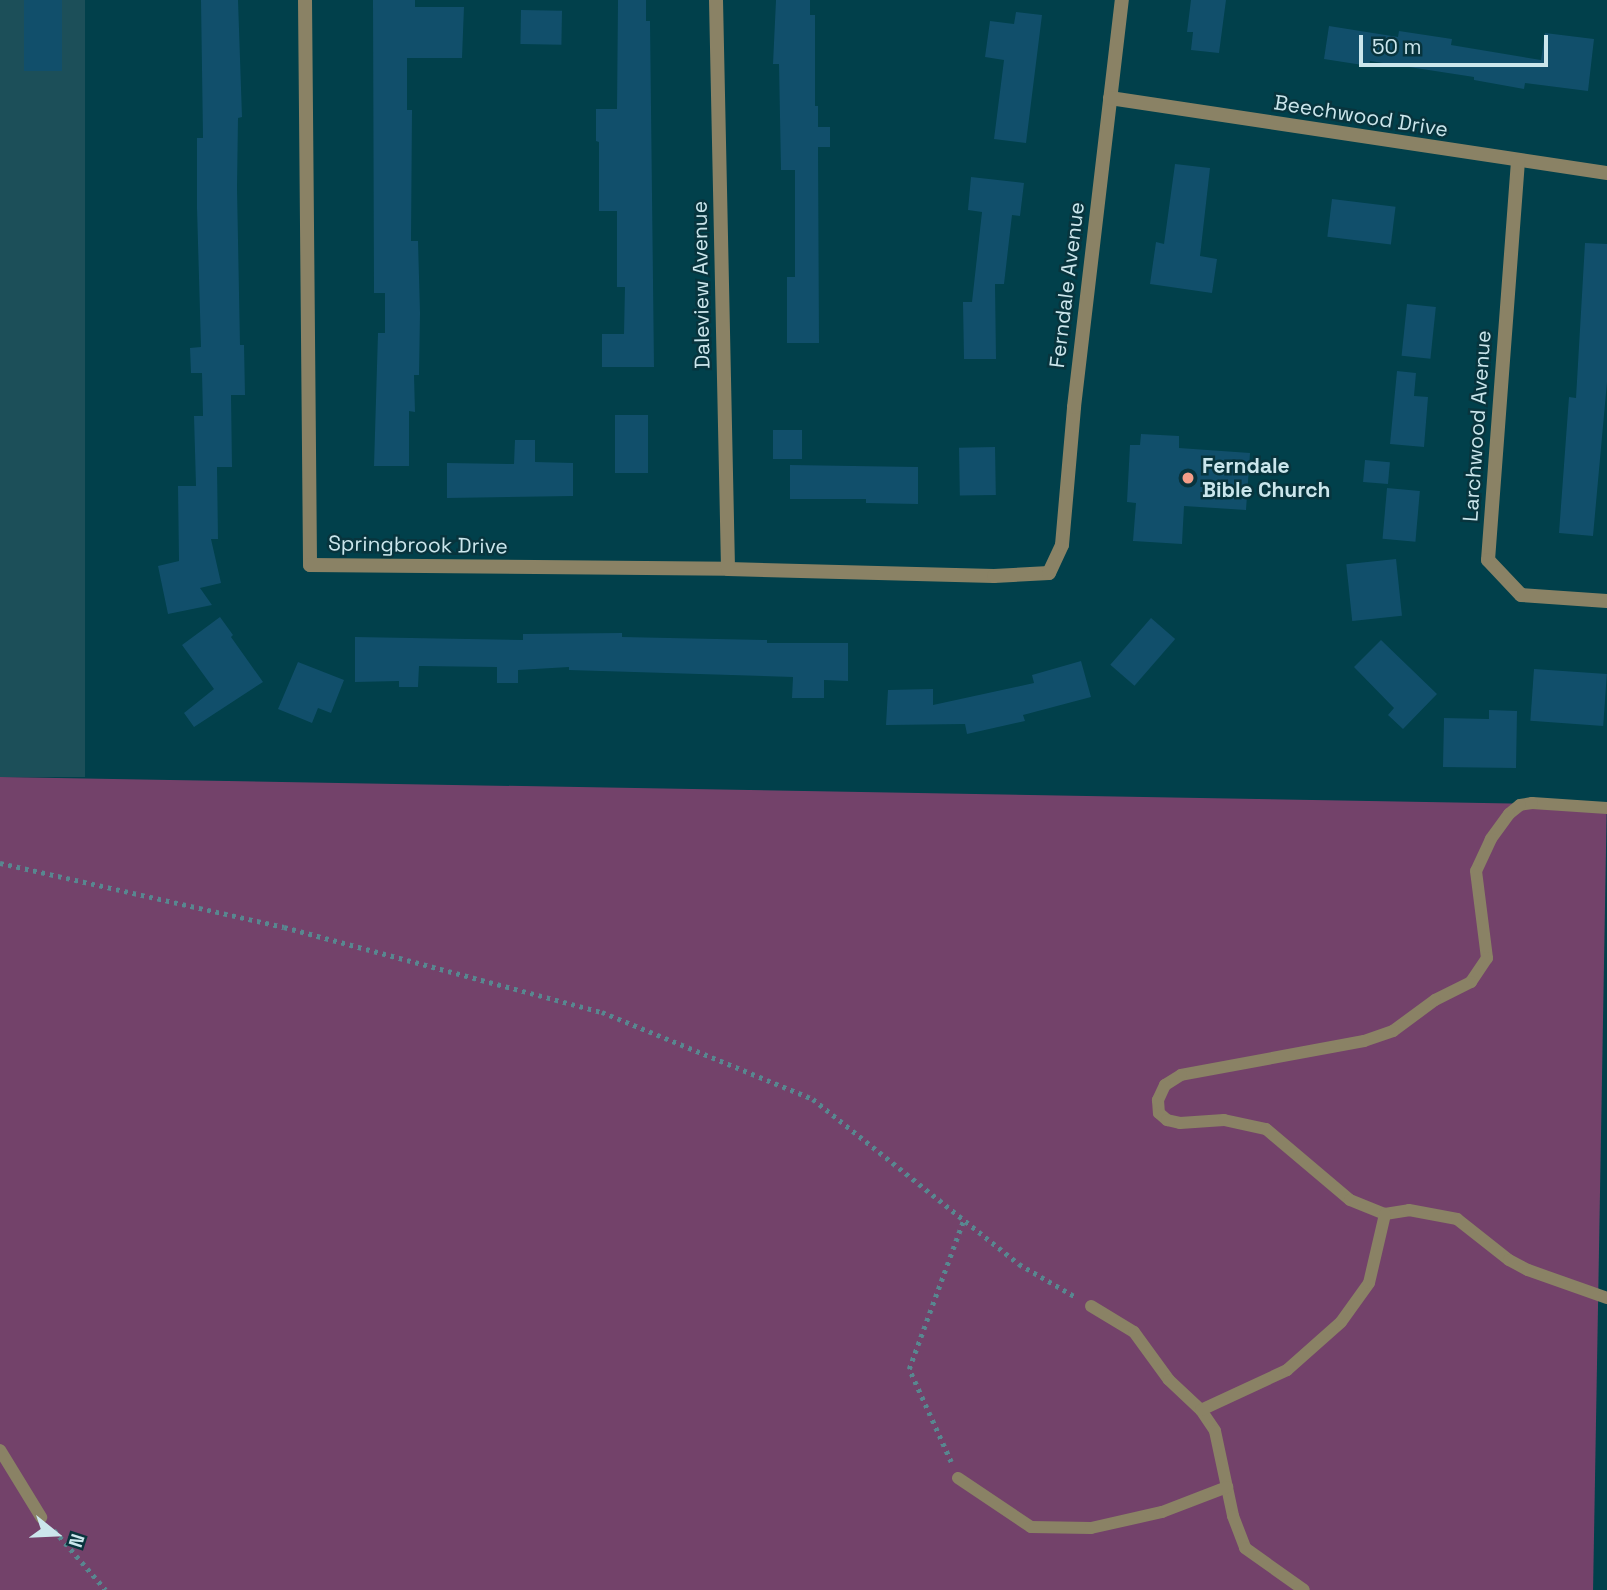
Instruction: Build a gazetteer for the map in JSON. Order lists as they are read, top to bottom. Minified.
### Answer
{"streets":{"street":["Beechwood Drive","Daleview Avenue","Ferndale Avenue","Larchwood Avenue","Springbrook Drive"]},"crossings":[["Beechwood Drive","Ferndale Avenue"],["Beechwood Drive","Larchwood Avenue"],["Daleview Avenue","Springbrook Drive"],["Ferndale Avenue","Springbrook Drive"]],"places":["Ferndale Bible Church"],"scale_bar":"50 m","north":"right"}
